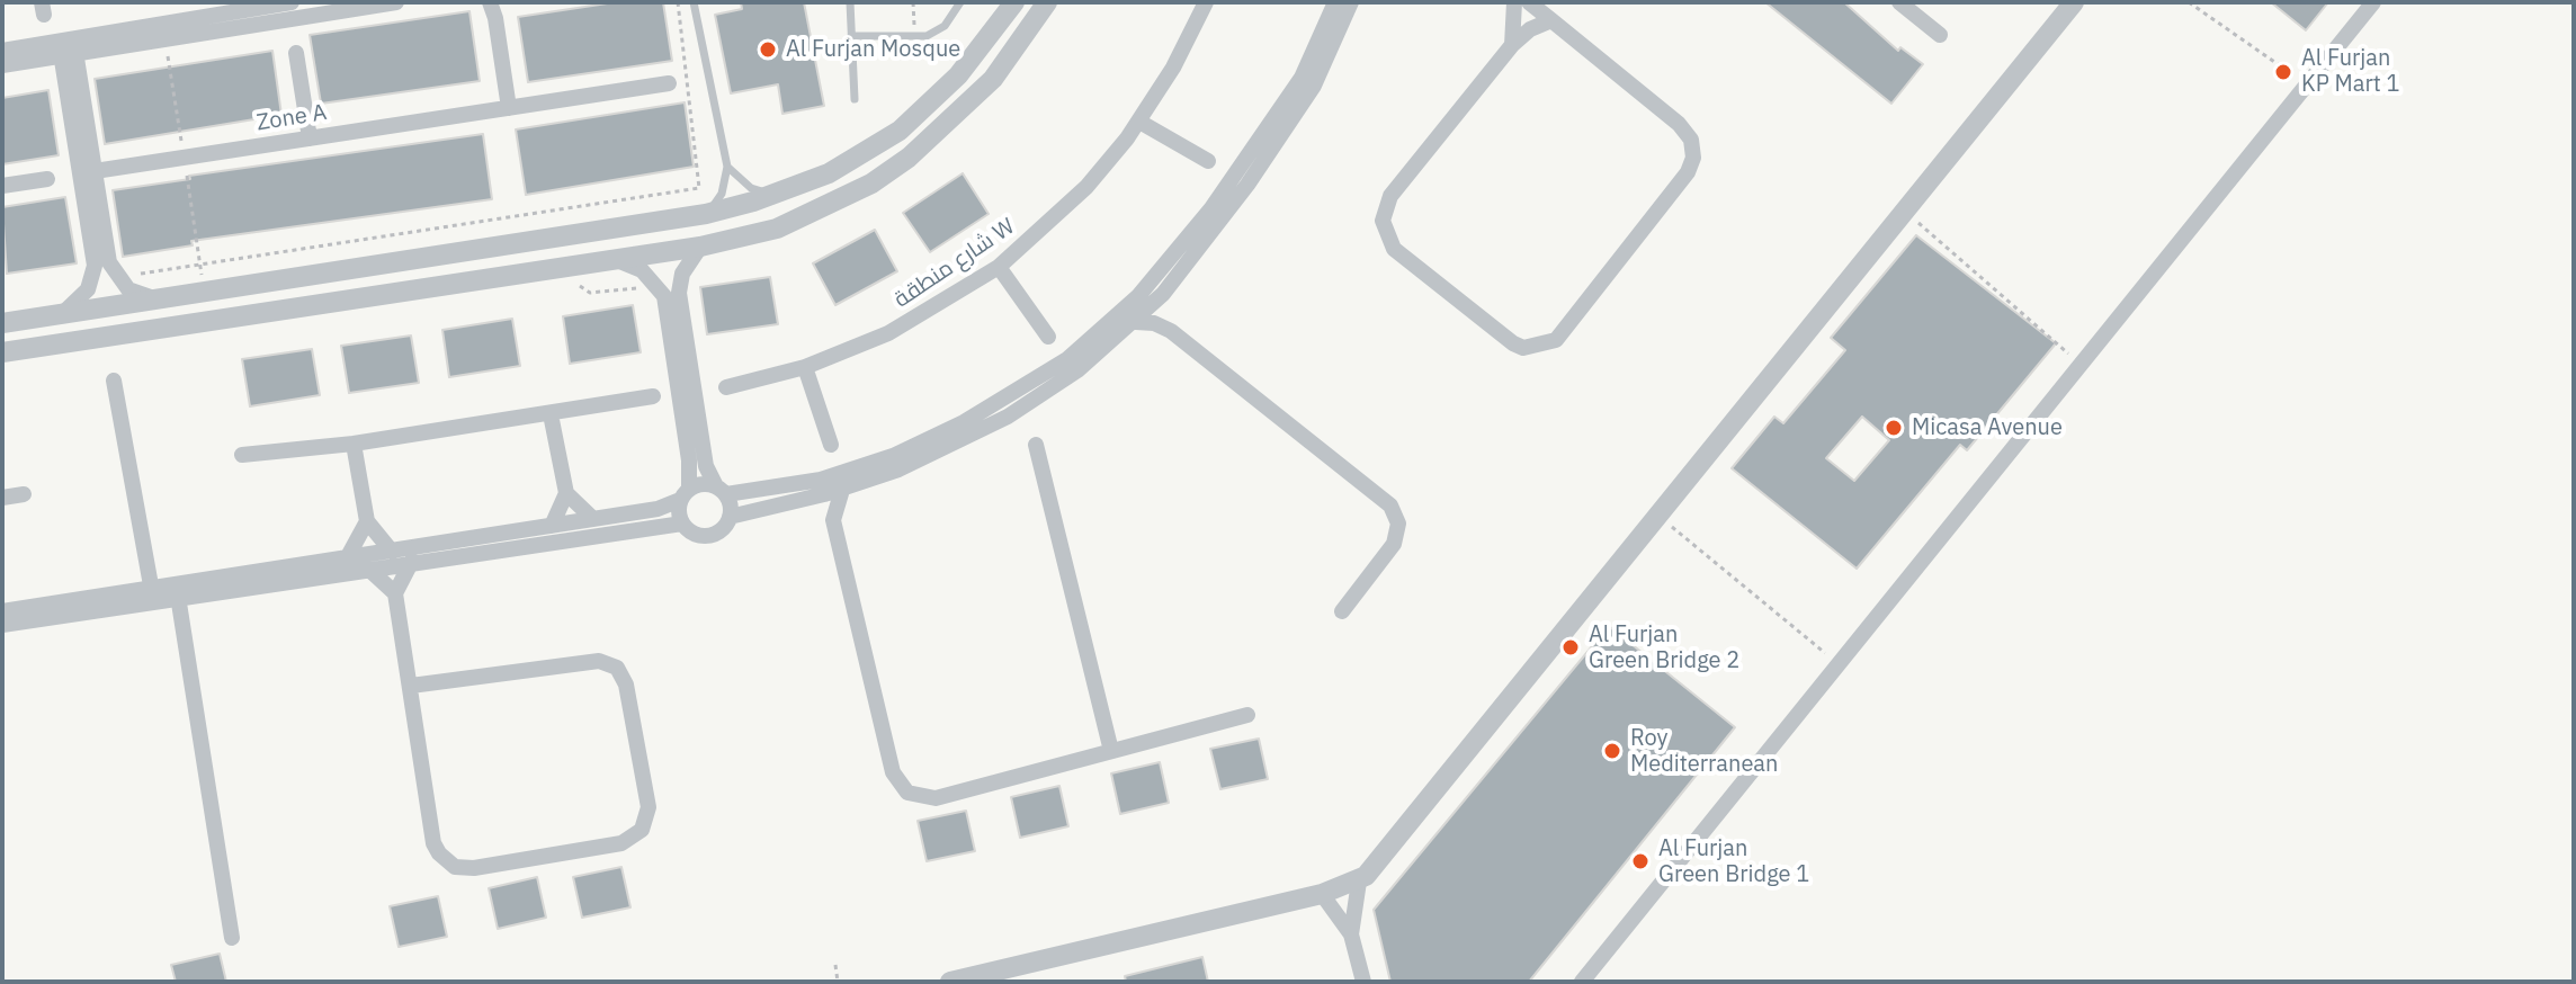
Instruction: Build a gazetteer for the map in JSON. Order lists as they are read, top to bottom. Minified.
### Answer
{"streets":{"street":["Zone A","شارع منطقة W"]},"places":["Al Furjan Mosque","Al Furjan KP Mart 1","Micasa Avenue","Al Furjan Green Bridge 2","Roy Mediterranean","Al Furjan Green Bridge 1"]}
